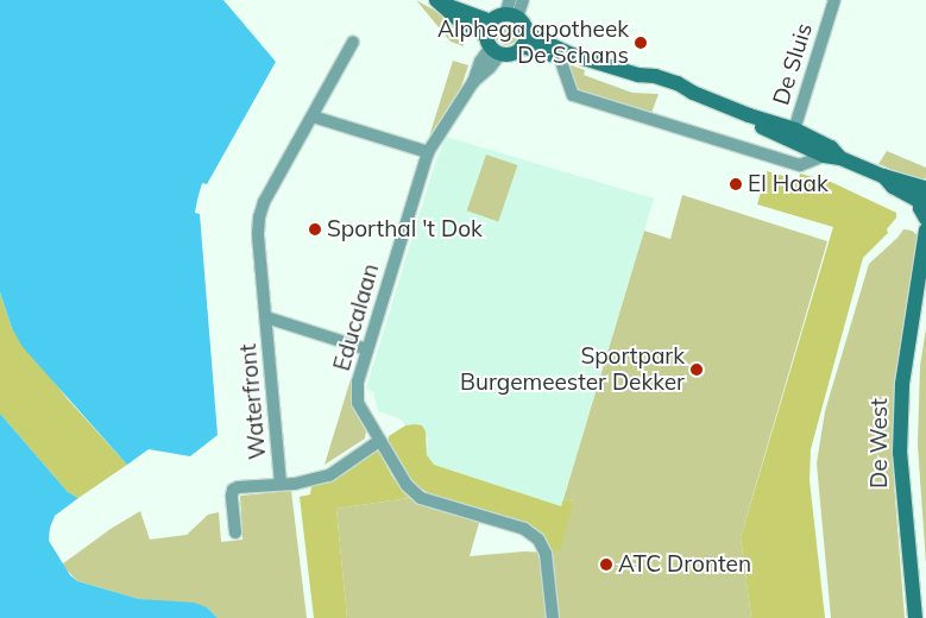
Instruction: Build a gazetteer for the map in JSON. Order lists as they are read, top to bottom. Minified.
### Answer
{"streets":{"main road":["De West"],"street":["De Sluis","Educalaan","Waterfront"]},"crossings":[["Educalaan","Waterfront"]],"places":["Alphega apotheek De Schans","El Haak","Sporthal 't Dok","Sportpark Burgemeester Dekker","ATC Dronten"]}
